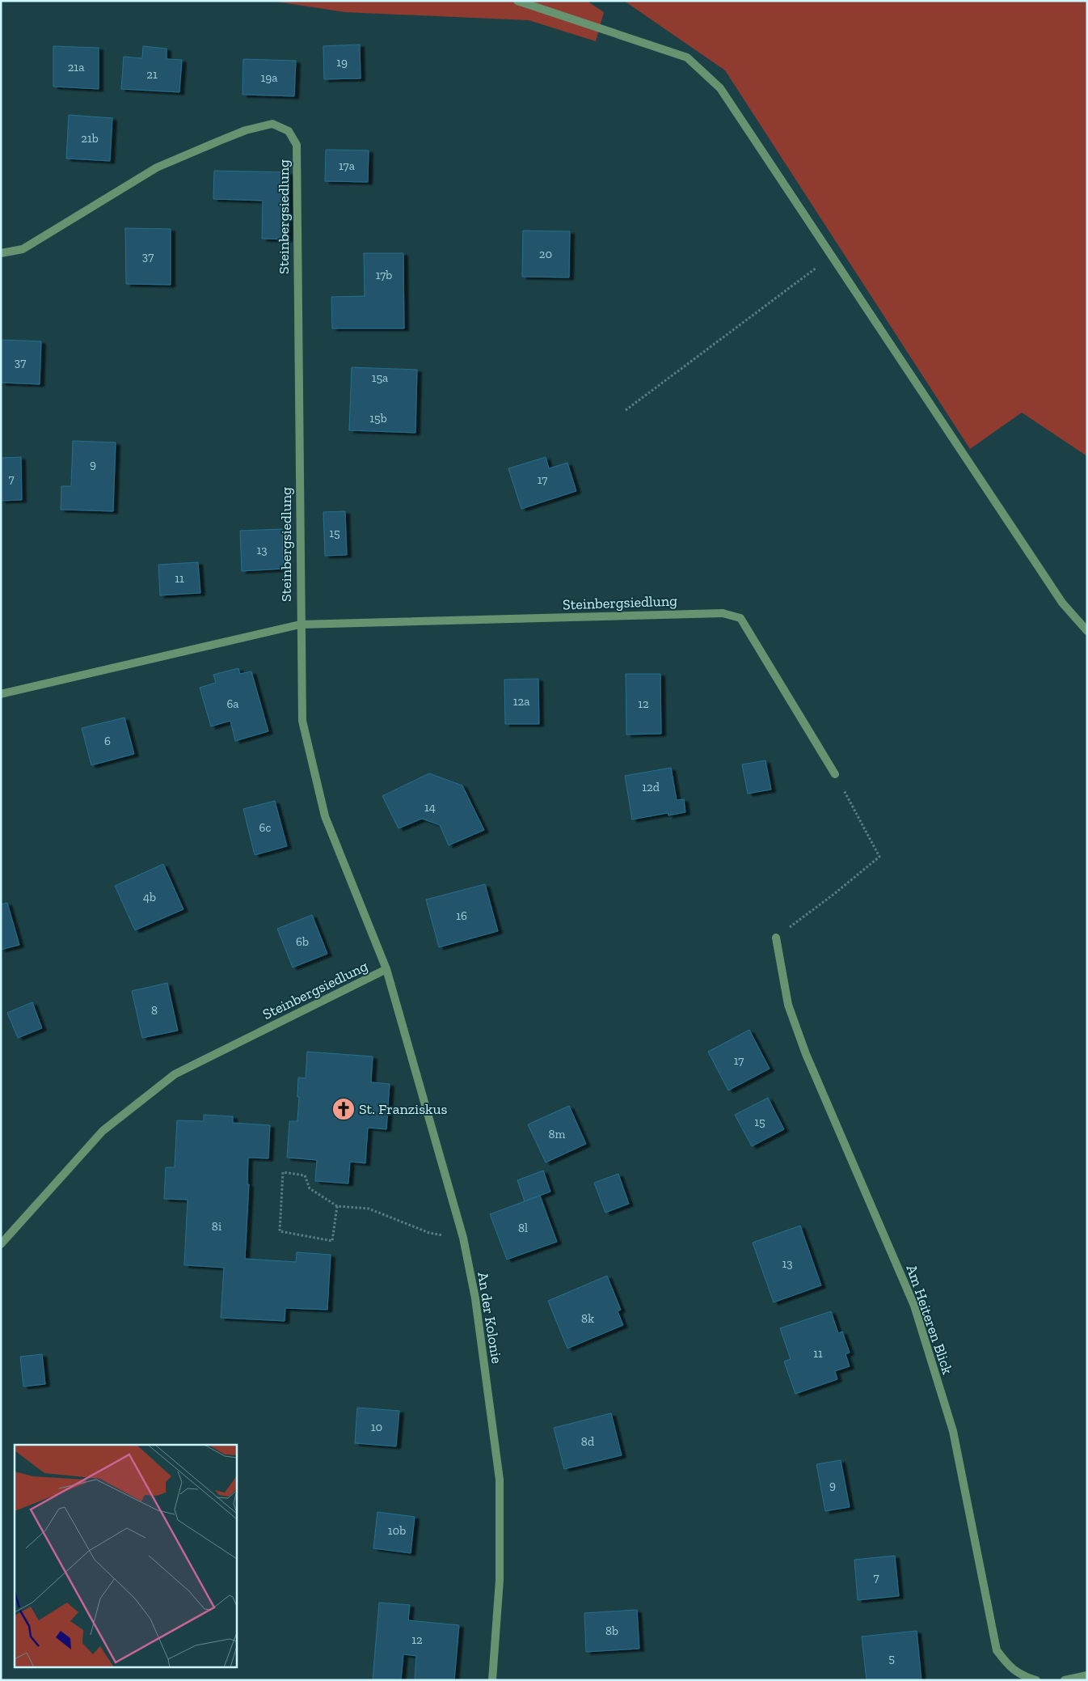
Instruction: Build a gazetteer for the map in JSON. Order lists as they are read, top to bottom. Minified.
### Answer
{"streets":{"street":["Steinbergsiedlung","An der Kolonie","Am Heiteren Blick"]},"crossings":[["Steinbergsiedlung","An der Kolonie"]],"places":{"church":["St. Franziskus"]},"house_numbers":["19","21a","21","19a","21b","17a","20","37","17b","37","15a","15b","9","7","17","15","13","11","12a","6a","12","6","12d","14","6c","4b","16","6b","8","17","15","8m","8i","8l","13","8k","11","10","8d","9","10b","7","8b","12","5"]}
